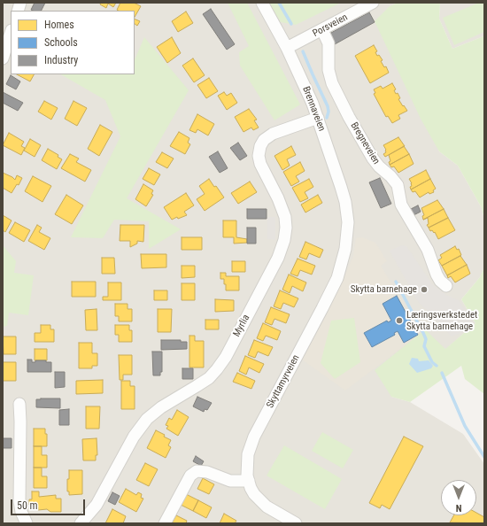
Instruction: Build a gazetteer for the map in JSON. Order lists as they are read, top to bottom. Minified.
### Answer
{"streets":{"street":["Porsveien","Brennaveien","Bregneveien","Myrlia","Skyttamyrveien"]},"crossings":[["Porsveien","Brennaveien"],["Porsveien","Bregneveien"],["Brennaveien","Myrlia"],["Brennaveien","Skyttamyrveien"]],"places":["Skytta barnehage","Læringsverkstedet Skytta barnehage"],"legend":["Homes","Schools","Industry"],"scale_bar":"50 m","north":"bottom"}
